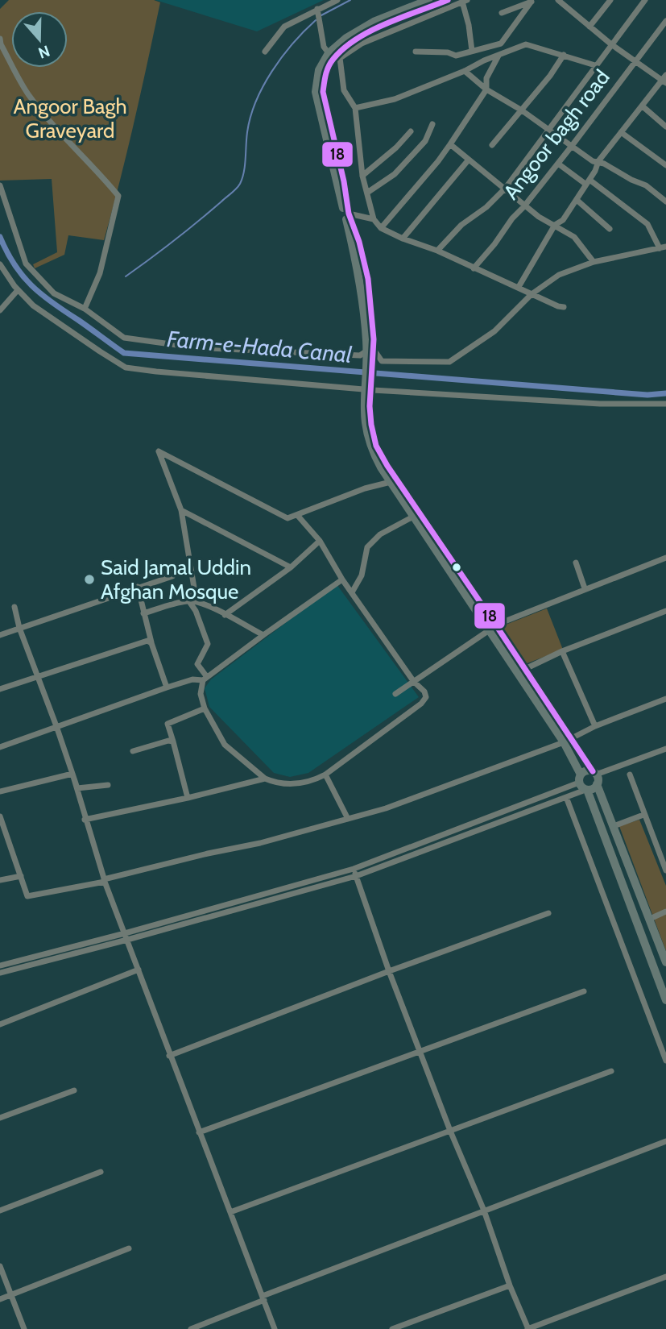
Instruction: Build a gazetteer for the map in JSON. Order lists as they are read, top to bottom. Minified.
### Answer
{"streets":{"street":["Angoor bagh road"]},"water":["Farm-e-Hada Canal"],"parks":["Angoor Bagh Graveyard"],"places":["Said Jamal Uddin Afghan Mosque"],"lines":["transit line 18"],"north":"bottom"}
